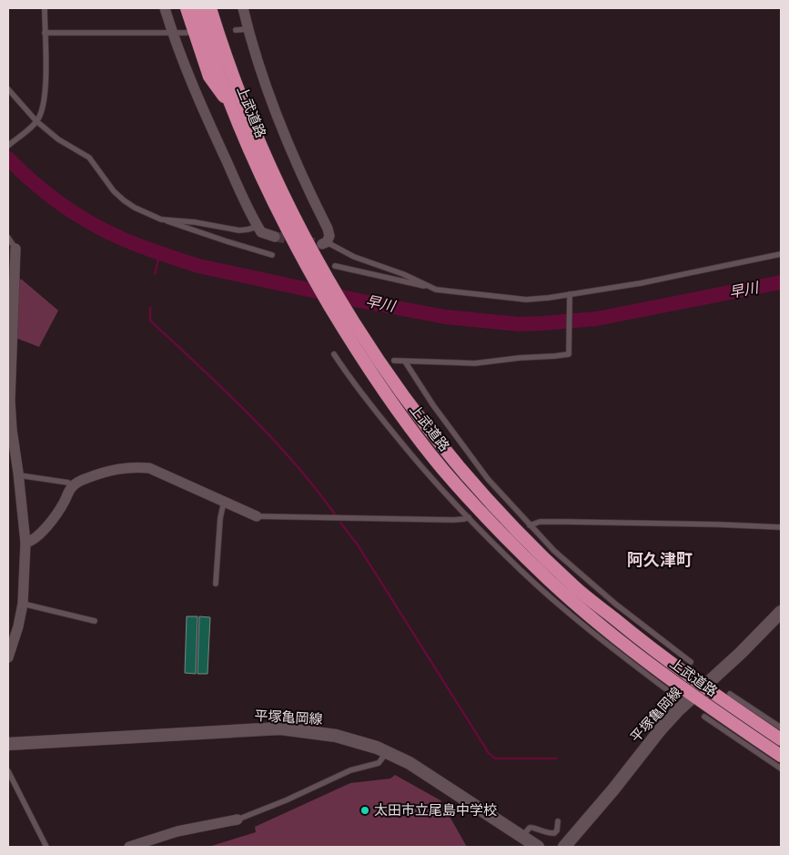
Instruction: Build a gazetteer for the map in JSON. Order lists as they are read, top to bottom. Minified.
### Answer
{"streets":{"highway":["上武道路"],"main road":["平塚亀岡線"]},"crossings":[["上武道路","平塚亀岡線"]],"districts":["阿久津町"],"water":["早川"],"places":["太田市立尾島中学校"]}
